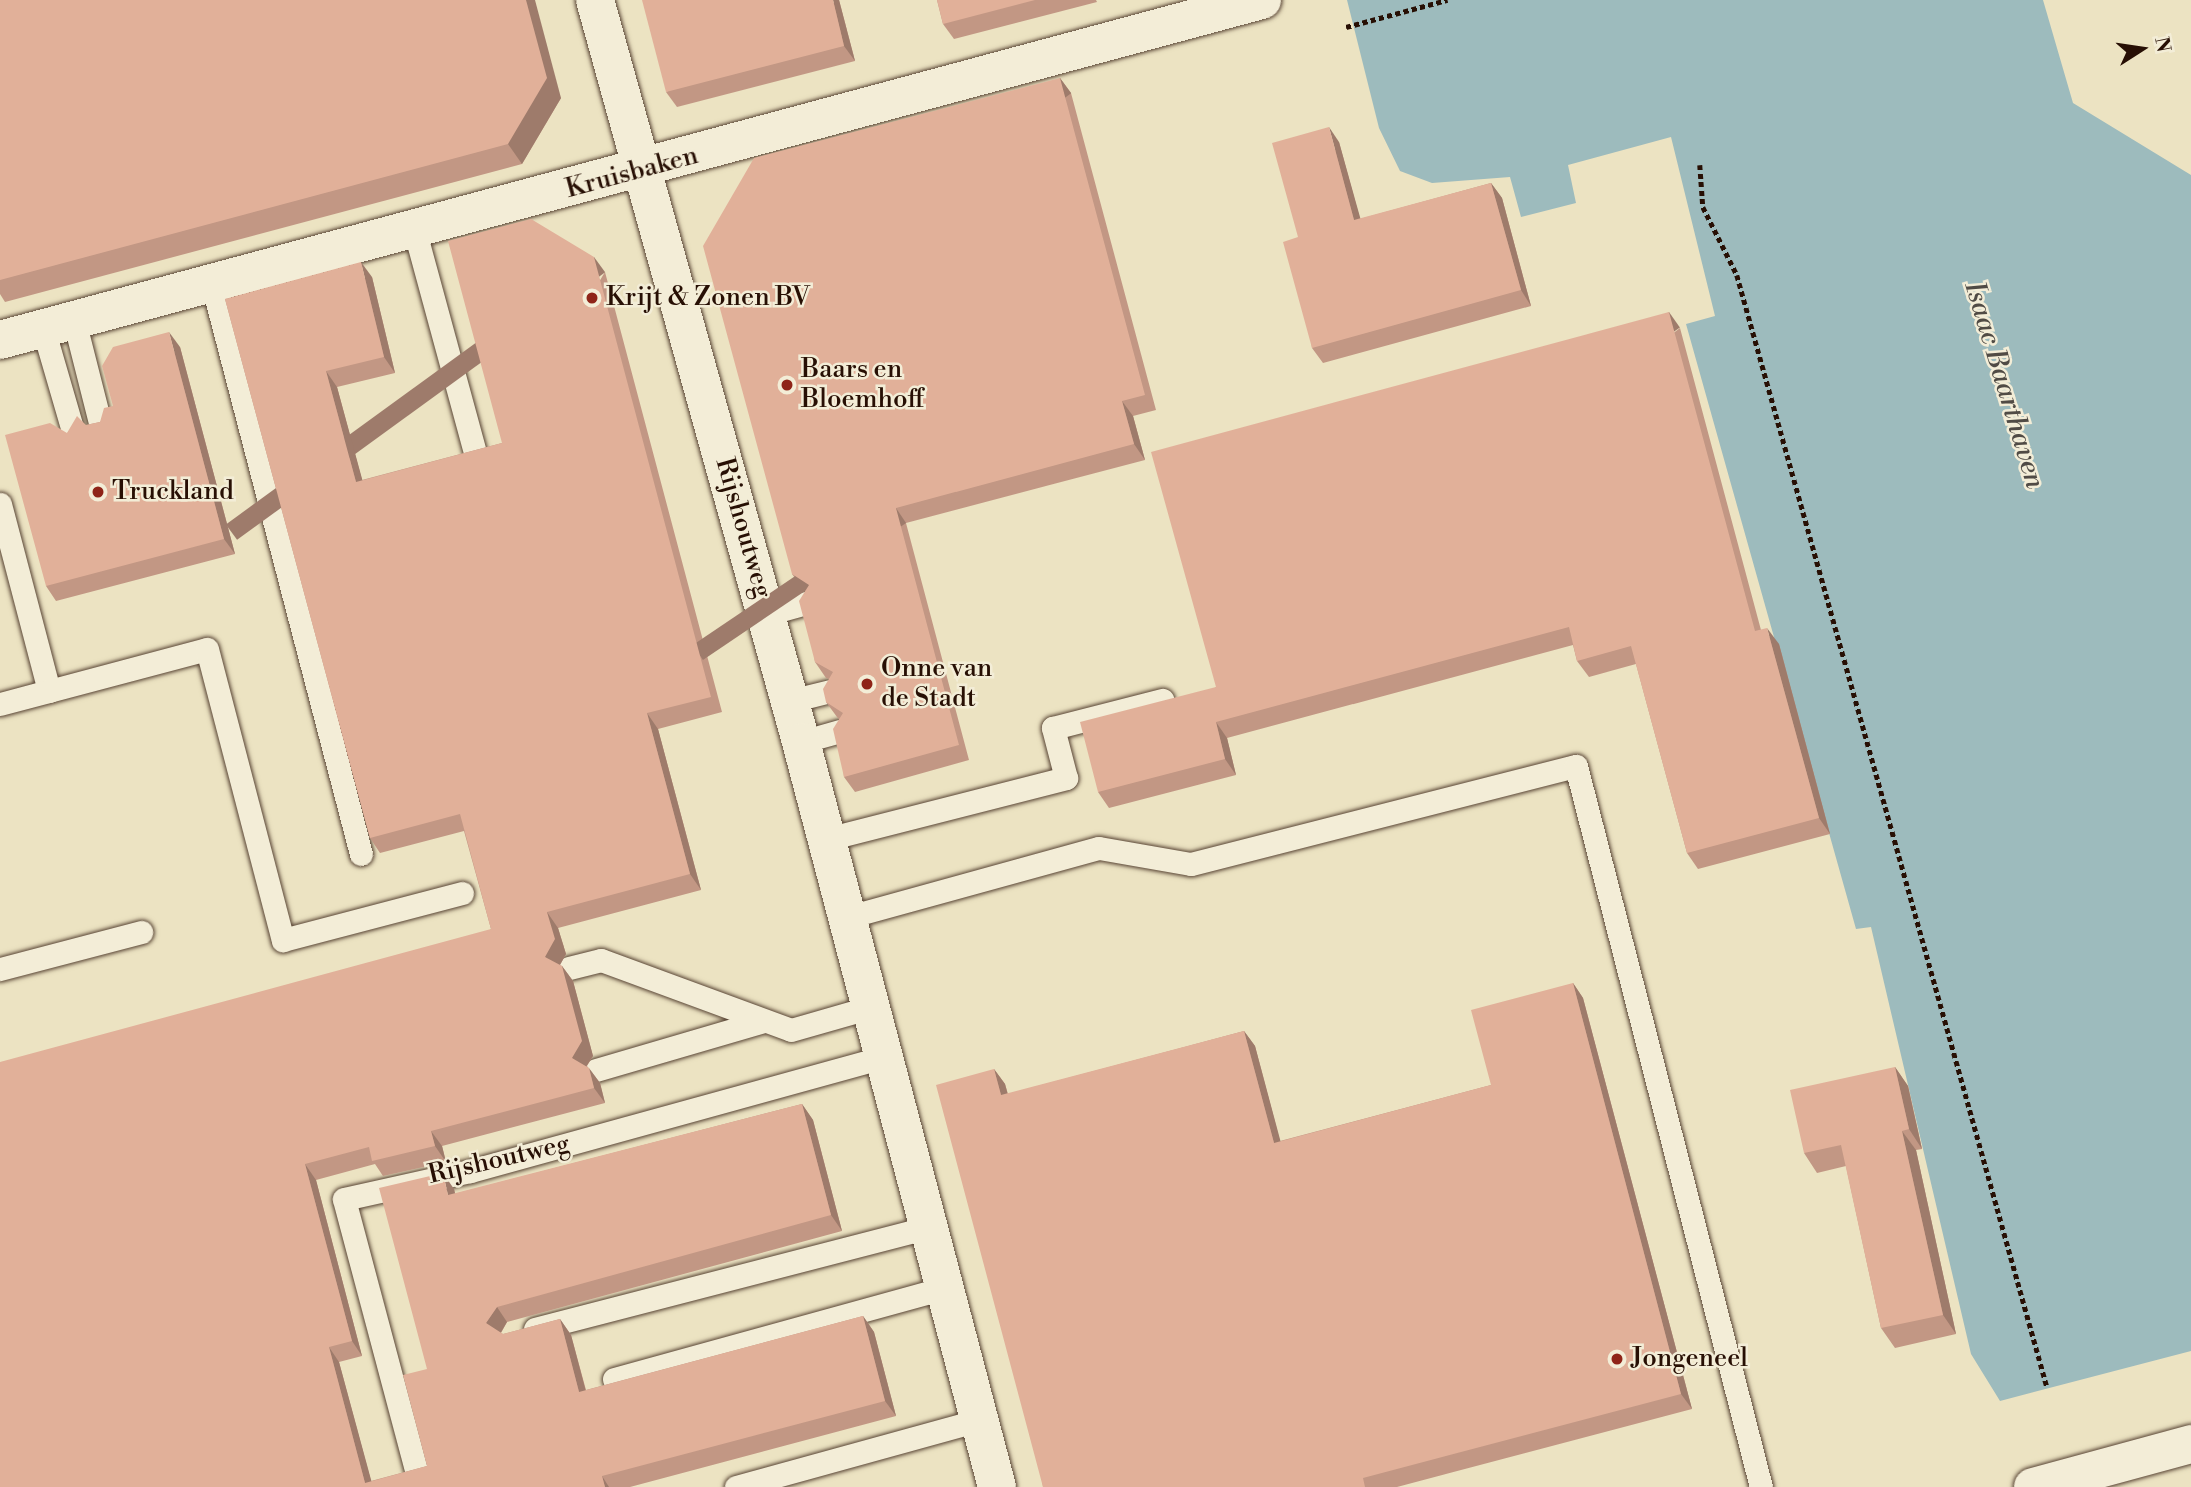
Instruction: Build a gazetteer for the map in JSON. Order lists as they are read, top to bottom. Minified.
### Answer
{"streets":{"street":["Kruisbaken","Rijshoutweg"]},"crossings":[["Kruisbaken","Rijshoutweg"]],"water":["Isaac Baarthaven"],"places":["Krijt & Zonen BV","Baars en Bloemhoff","Truckland","Onne van de Stadt","Jongeneel"],"north":"right"}
